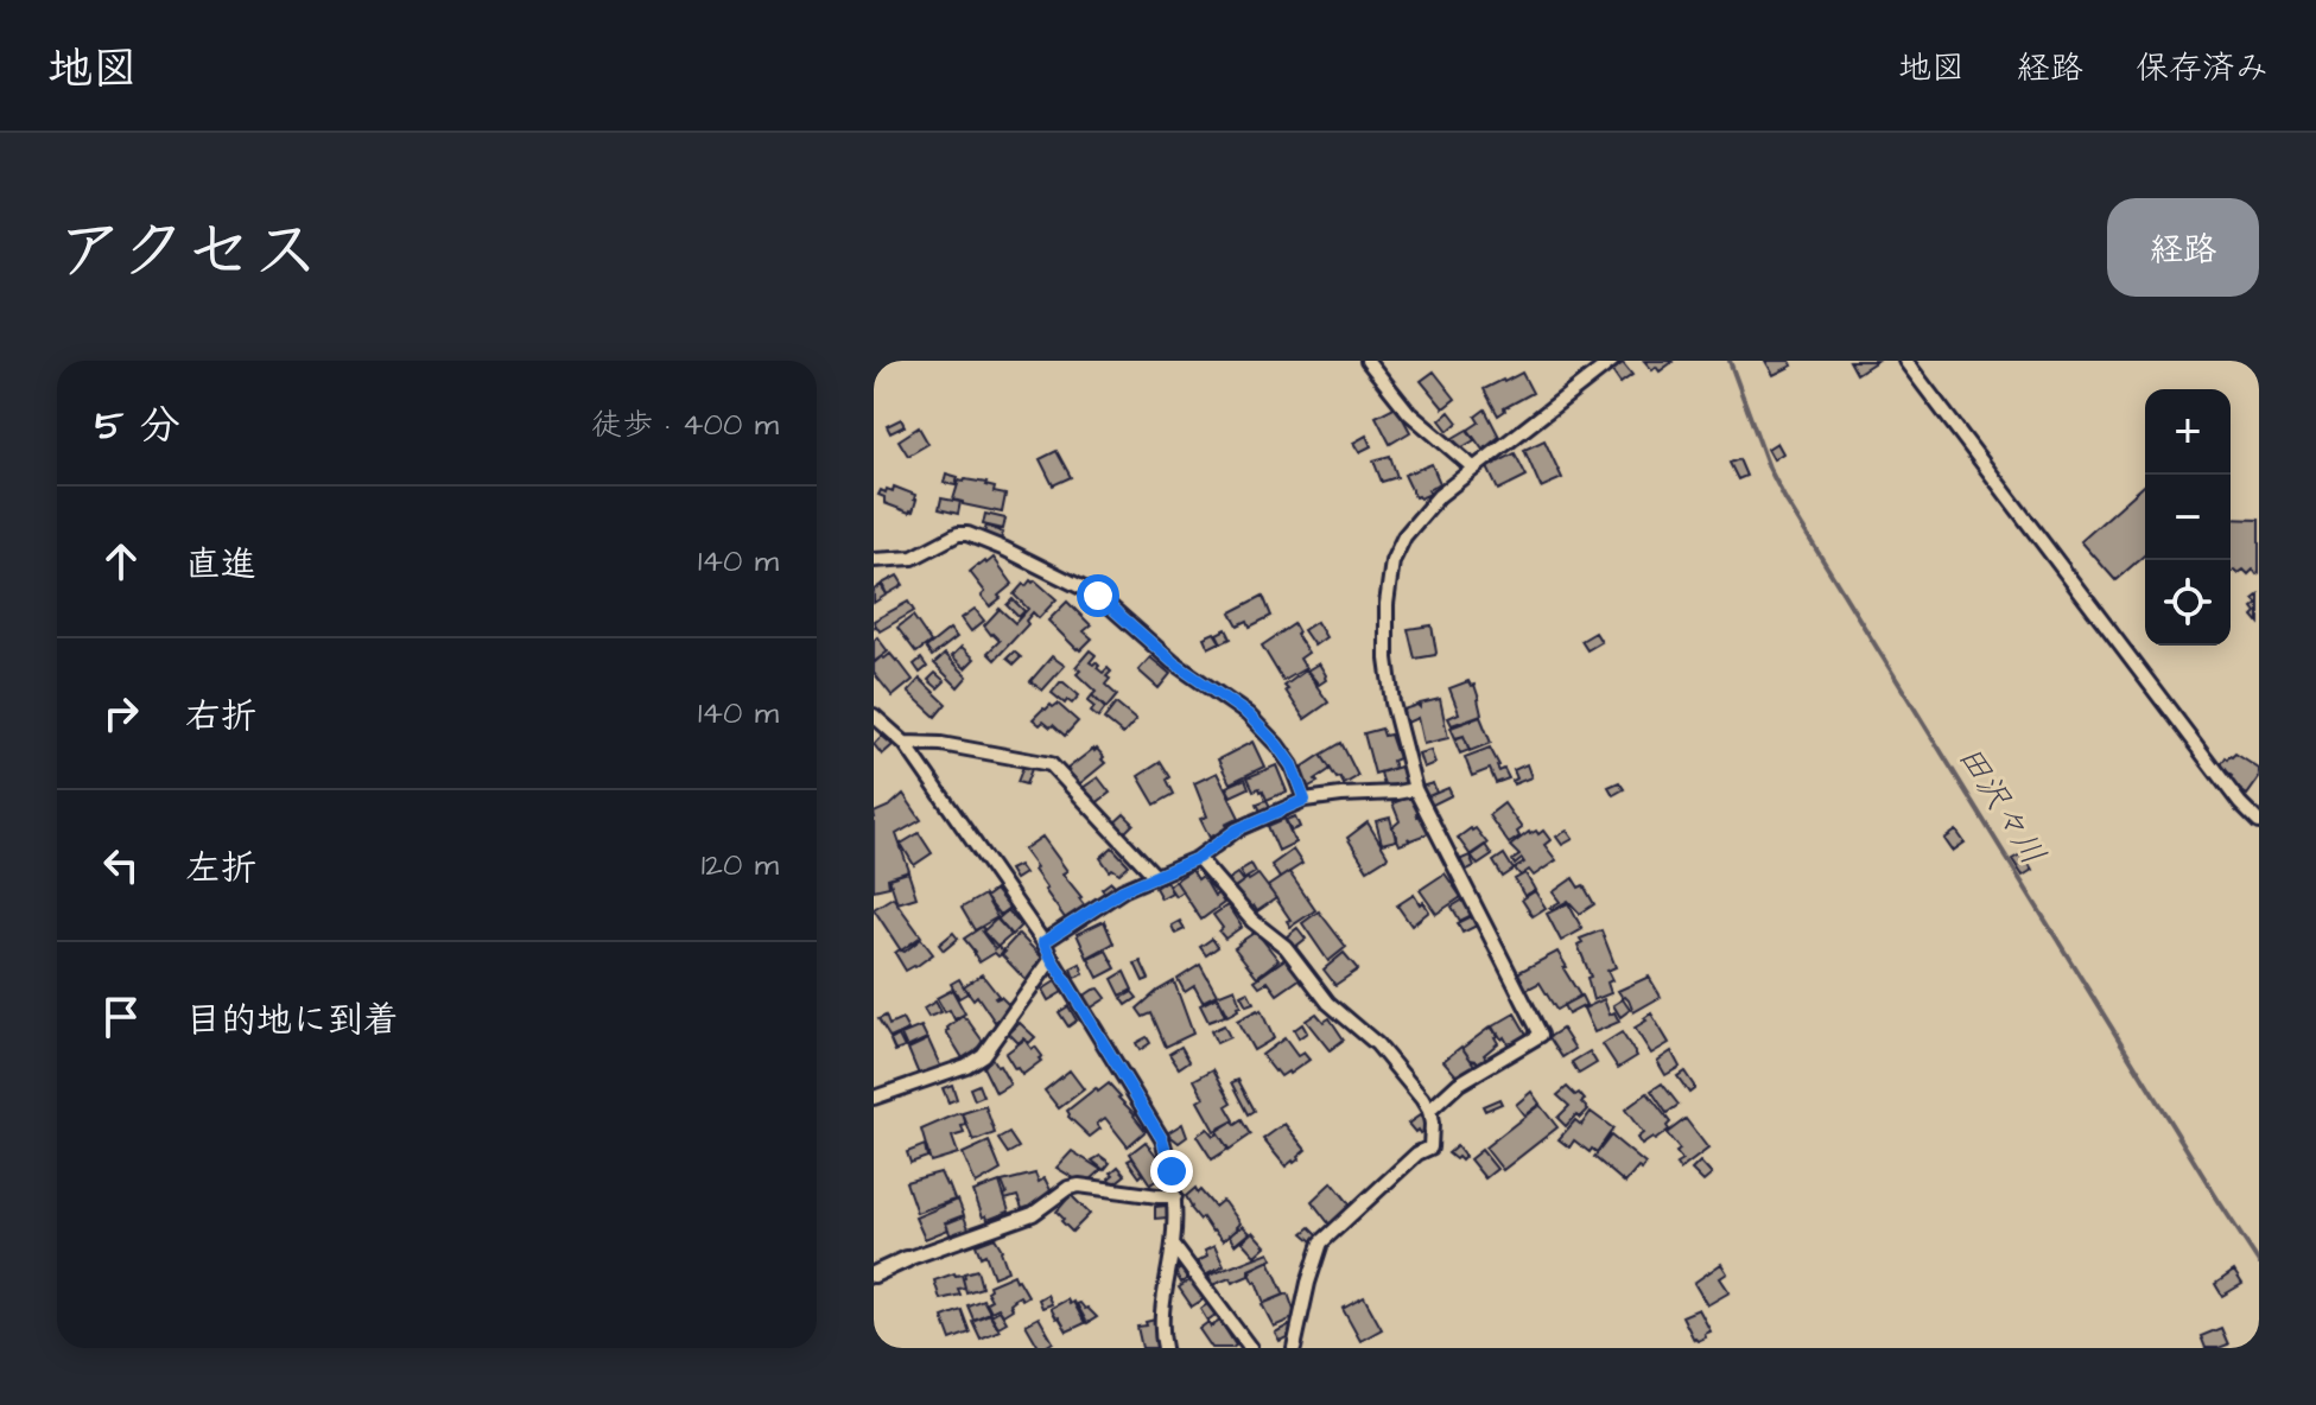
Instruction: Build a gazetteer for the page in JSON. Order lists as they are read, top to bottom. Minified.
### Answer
{"water":["田沢々川"],"page":{"header":"地図","nav":["地図","経路","保存済み"],"title":"アクセス","buttons":"経路","heading":["5 分","徒歩 · 400 m"],"map_buttons":["+","−"],"list":[["直進","140 m"],["右折","140 m"],["左折","120 m"],"目的地に到着"]}}
